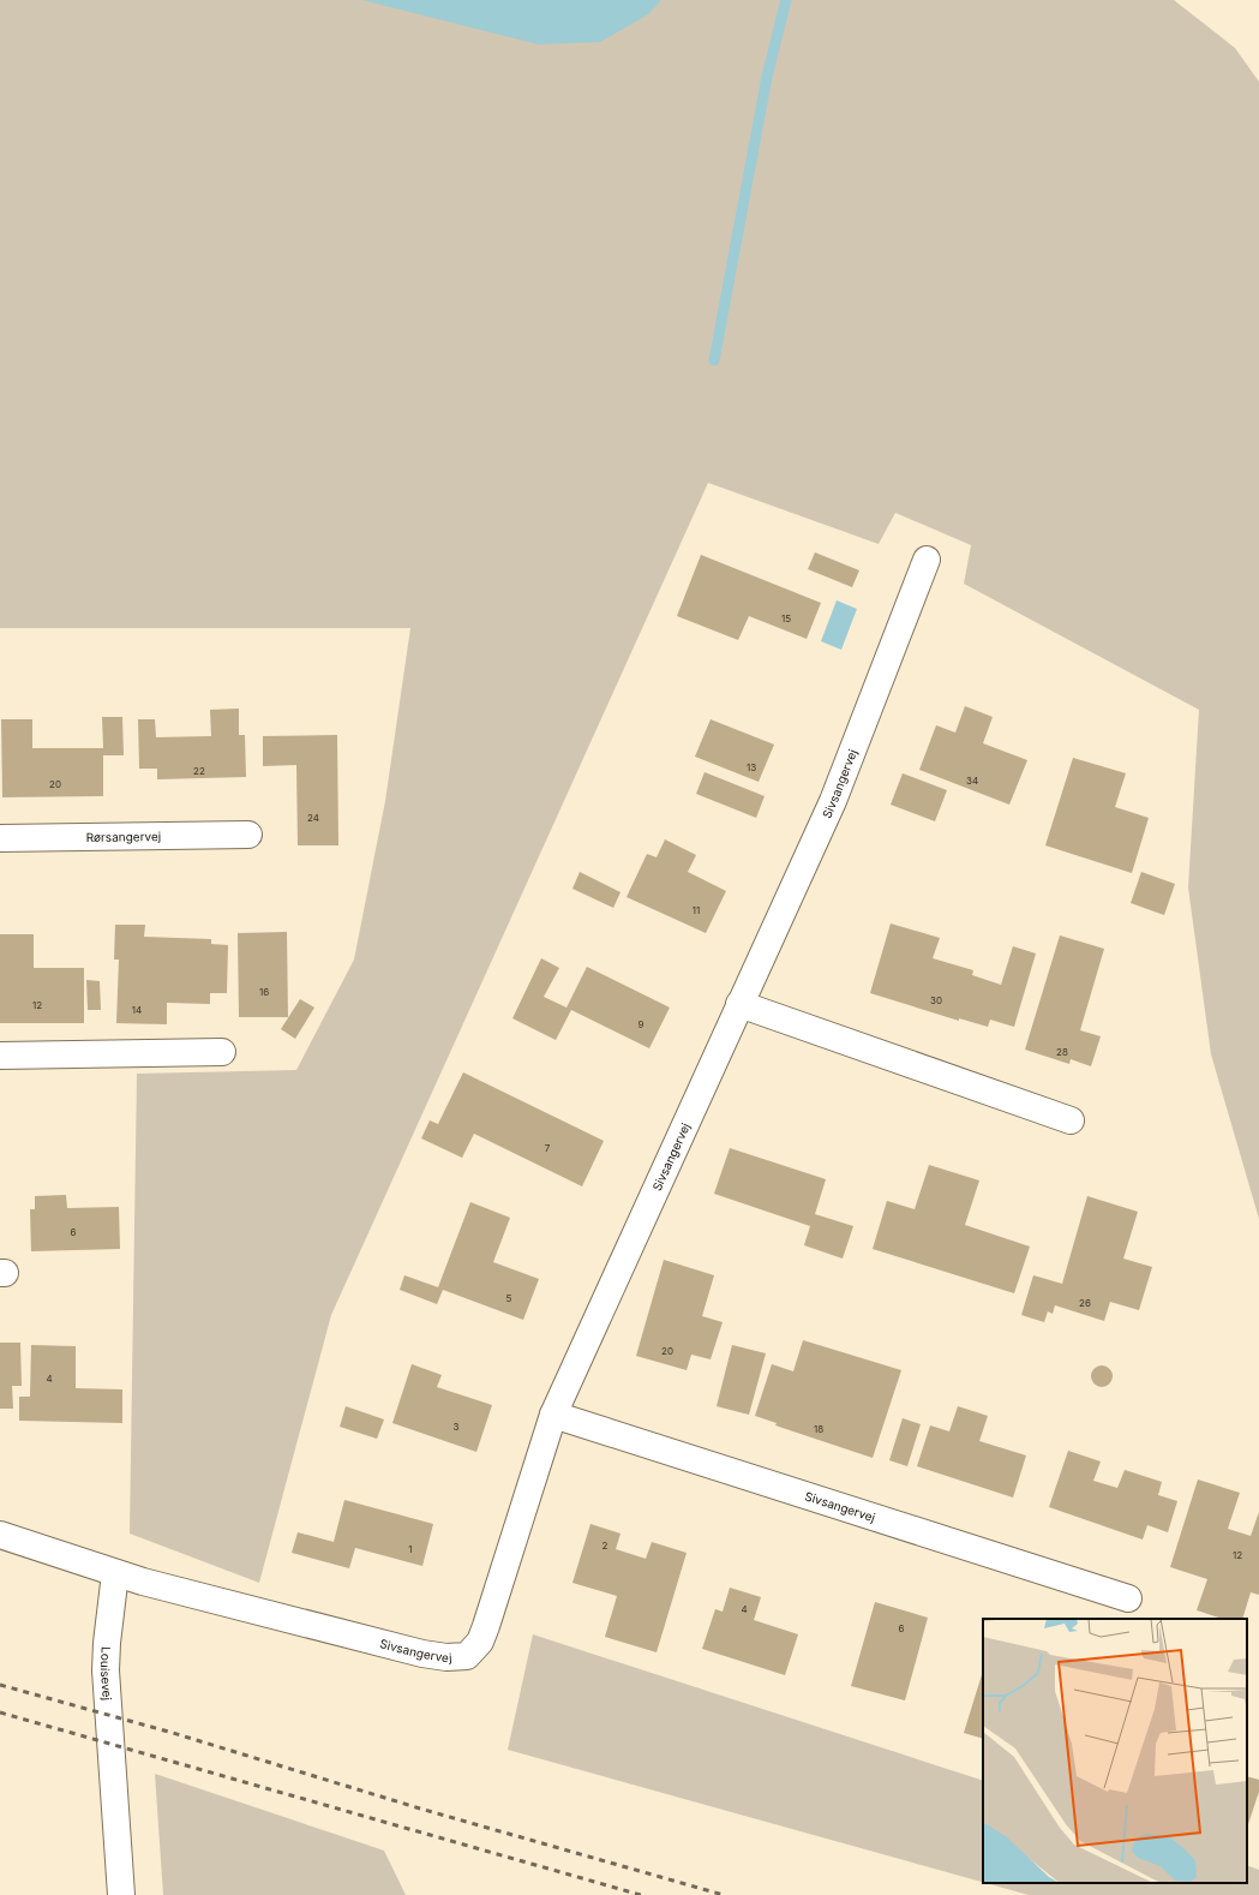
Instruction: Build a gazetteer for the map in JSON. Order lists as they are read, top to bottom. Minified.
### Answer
{"streets":{"street":["Sivsangervej","Rørsangervej","Louisevej"]},"crossings":[["Sivsangervej","Louisevej"]],"house_numbers":["15","13","22","34","20","24","11","16","30","12","14","9","28","7","6","5","26","20","4","3","18","2","1","12","4","6"]}
